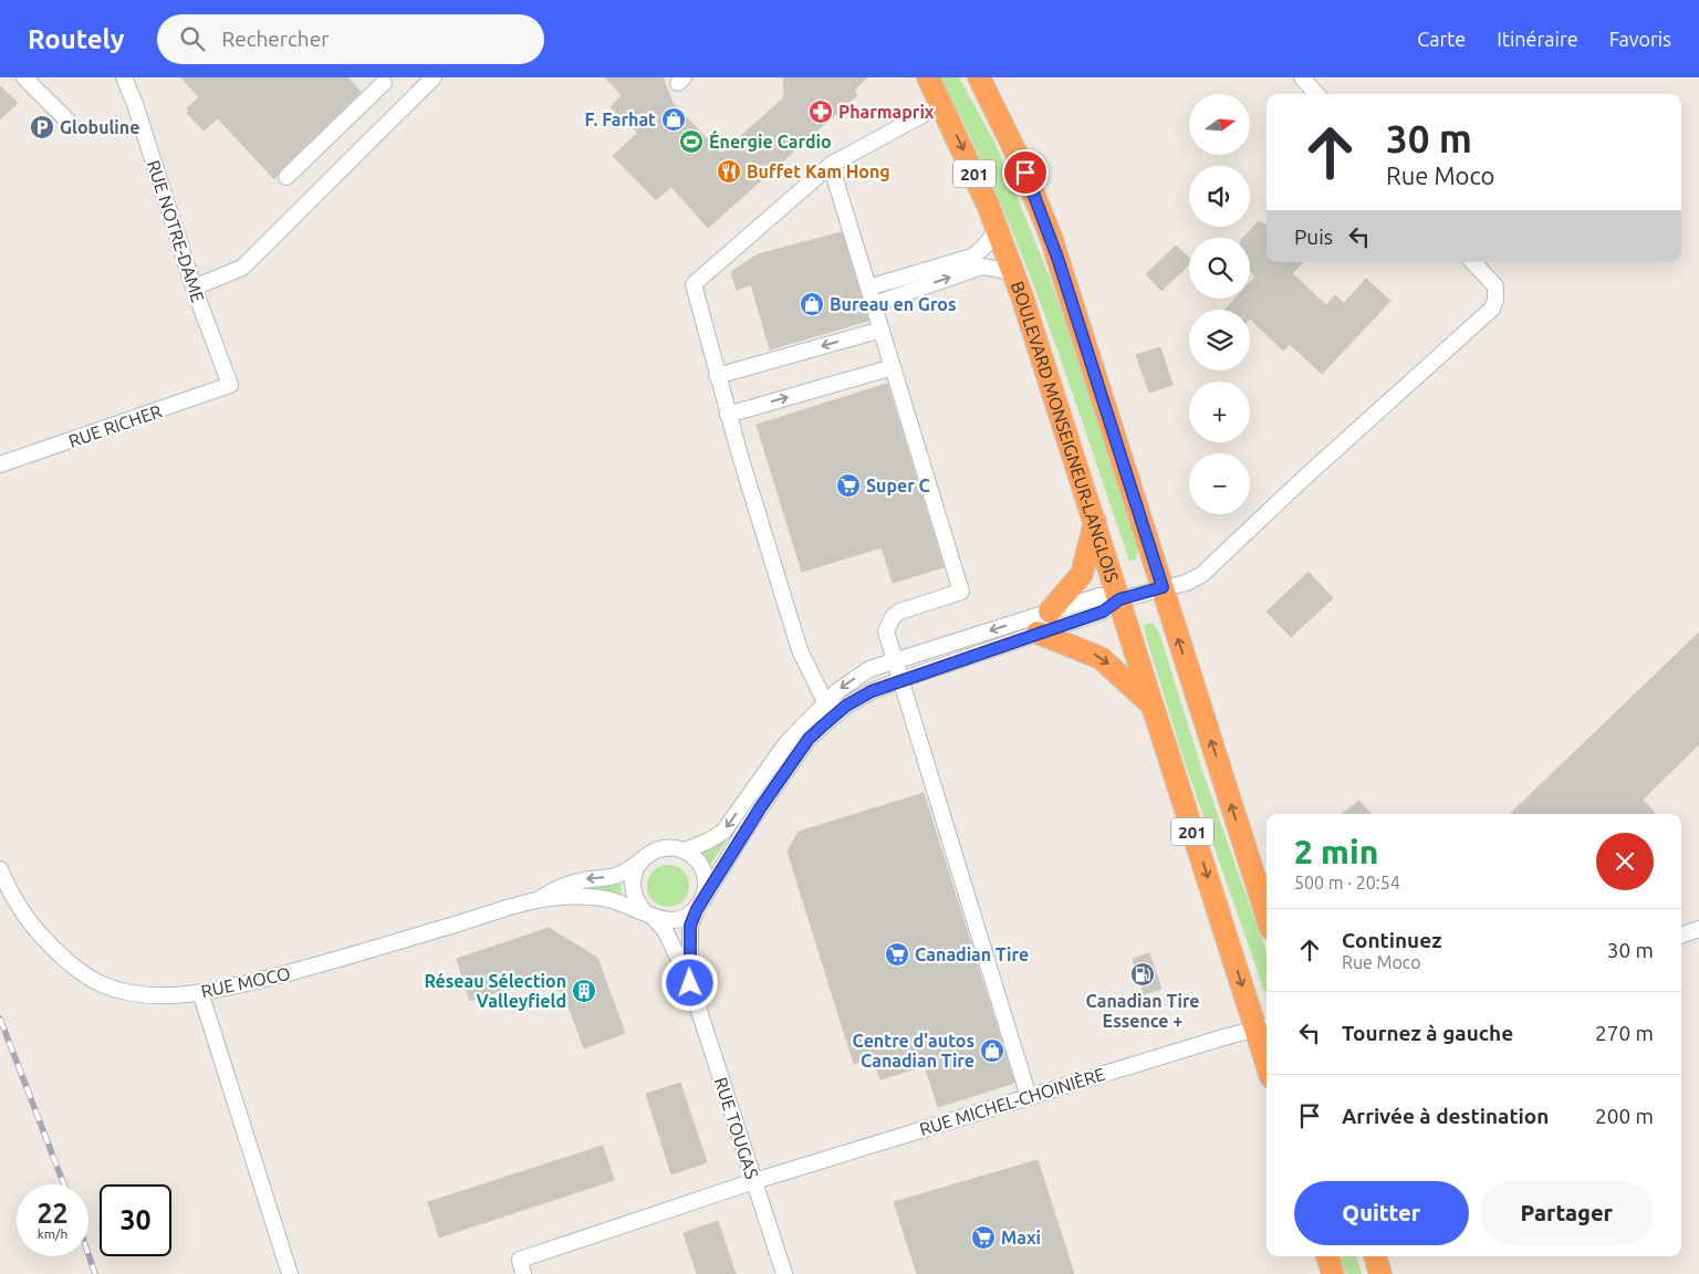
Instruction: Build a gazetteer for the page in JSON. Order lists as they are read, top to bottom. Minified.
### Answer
{"streets":{"highway":["201","BOULEVARD MONSEIGNEUR-LANGLOIS"],"street":["RUE NOTRE-DAME","RUE RICHER","RUE MOCO","RUE MICHEL-CHOINIÈRE","RUE TOUGAS"]},"crossings":[["201","RUE MOCO"],["RUE NOTRE-DAME","RUE RICHER"],["BOULEVARD MONSEIGNEUR-LANGLOIS","RUE MOCO"],["BOULEVARD MONSEIGNEUR-LANGLOIS","RUE MICHEL-CHOINIÈRE"],["RUE MOCO","RUE TOUGAS"],["RUE MICHEL-CHOINIÈRE","RUE TOUGAS"]],"places":{"pharmacy":["Pharmaprix"],"shop":["F. Farhat","Bureau en Gros","Centre d'autos Canadian Tire"],"parking":["Globuline"],"sports":["Énergie Cardio"],"restaurant":["Buffet Kam Hong"],"supermarket":["Super C","Canadian Tire","Maxi"],"fuel station":["Canadian Tire Essence +"],"building":["Réseau Sélection Valleyfield"]},"north":"right","page":{"header":"Routely","search":"Rechercher","nav":["Carte","Itinéraire","Favoris"],"map_buttons":["+","−"],"turn":["30 m","Rue Moco"],"then":"Puis","heading":["2 min","500 m · 20:54"],"list":[{"name":"Continuez","note":"Rue Moco","value":"30 m"},{"name":"Tournez à gauche","value":"270 m"},{"name":"Arrivée à destination","value":"200 m"}],"buttons":["Quitter","Partager"],"speed":"22 km/h","limit":"30"}}
